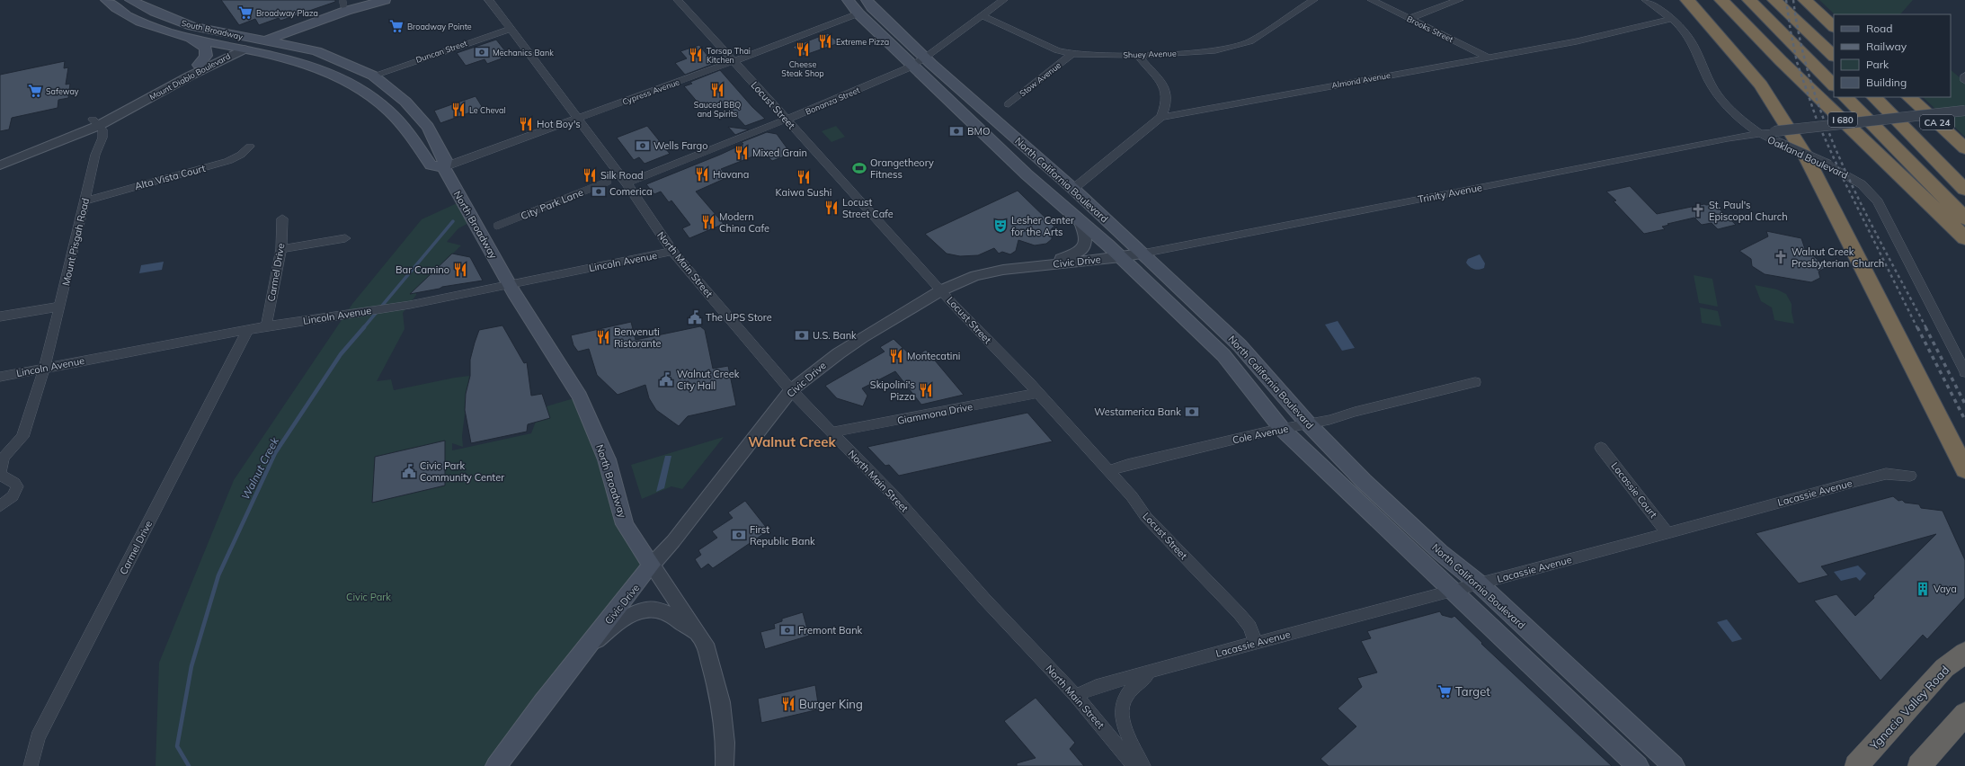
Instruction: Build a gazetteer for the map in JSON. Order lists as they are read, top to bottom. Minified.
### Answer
{"streets":{"highway":["I 680","CA 24","Ygnacio Valley Road"],"main road":["South Broadway","Mount Diablo Boulevard","North California Boulevard","North Broadway","Civic Drive"],"street":["Brooks Street","Duncan Street","Shuey Avenue","Stow Avenue","Almond Avenue","Cypress Avenue","Bonanza Street","Locust Street","Oakland Boulevard","Alta Vista Court","Trinity Avenue","City Park Lane","Mount Pisgah Road","Lincoln Avenue","North Main Street","Carmel Drive","Giammona Drive","Cole Avenue","Lacassie Court","Lacassie Avenue"]},"crossings":[["Brooks Street","Almond Avenue"],["South Broadway","Mount Diablo Boulevard"],["South Broadway","North Broadway"],["Duncan Street","North Broadway"],["Duncan Street","North Main Street"],["Shuey Avenue","Stow Avenue"],["Shuey Avenue","Bonanza Street"],["Mount Diablo Boulevard","North Broadway"],["Mount Diablo Boulevard","Mount Pisgah Road"],["Almond Avenue","Oakland Boulevard"],["Almond Avenue","North California Boulevard"],["Cypress Avenue","Locust Street"],["Cypress Avenue","North California Boulevard"],["Cypress Avenue","North Broadway"],["Cypress Avenue","North Main Street"],["Bonanza Street","Locust Street"],["Bonanza Street","North California Boulevard"],["Bonanza Street","North Main Street"],["Locust Street","Civic Drive"],["Locust Street","Giammona Drive"],["Locust Street","Cole Avenue"],["Locust Street","Lacassie Avenue"],["Oakland Boulevard","Trinity Avenue"],["Alta Vista Court","Mount Pisgah Road"],["North California Boulevard","Trinity Avenue"],["North California Boulevard","Civic Drive"],["North California Boulevard","Cole Avenue"],["North California Boulevard","Lacassie Avenue"],["Trinity Avenue","Civic Drive"],["North Broadway","Lincoln Avenue"],["North Broadway","Civic Drive"],["Mount Pisgah Road","Lincoln Avenue"],["Lincoln Avenue","North Main Street"],["Lincoln Avenue","Carmel Drive"],["Civic Drive","North Main Street"],["North Main Street","Giammona Drive"],["North Main Street","Lacassie Avenue"],["Lacassie Court","Lacassie Avenue"]],"districts":["Walnut Creek"],"water":["Walnut Creek"],"parks":["Civic Park"],"places":{"supermarket":["Broadway Plaza","Broadway Pointe","Safeway","Target"],"restaurant":["Extreme Pizza","Cheese Steak Shop","Torsap Thai Kitchen","Sauced BBQ and Spirits","Le Cheval","Hot Boy's","Mixed Grain","Havana","Silk Road","Kaiwa Sushi","Locust Street Cafe","Modern China Cafe","Bar Camino","Benvenuti Ristorante","Montecatini","Skipolini's Pizza","Burger King"],"bank":["Mechanics Bank","BMO","Wells Fargo","Comerica","U.S. Bank","Westamerica Bank","First Republic Bank","Fremont Bank"],"sports":["Orangetheory Fitness"],"church":["St. Paul's Episcopal Church","Walnut Creek Presbyterian Church"],"theatre":["Lesher Center for the Arts"],"public building":["The UPS Store","Walnut Creek City Hall","Civic Park Community Center"],"building":["Vaya"]},"legend":["Road","Railway","Park","Building"]}
